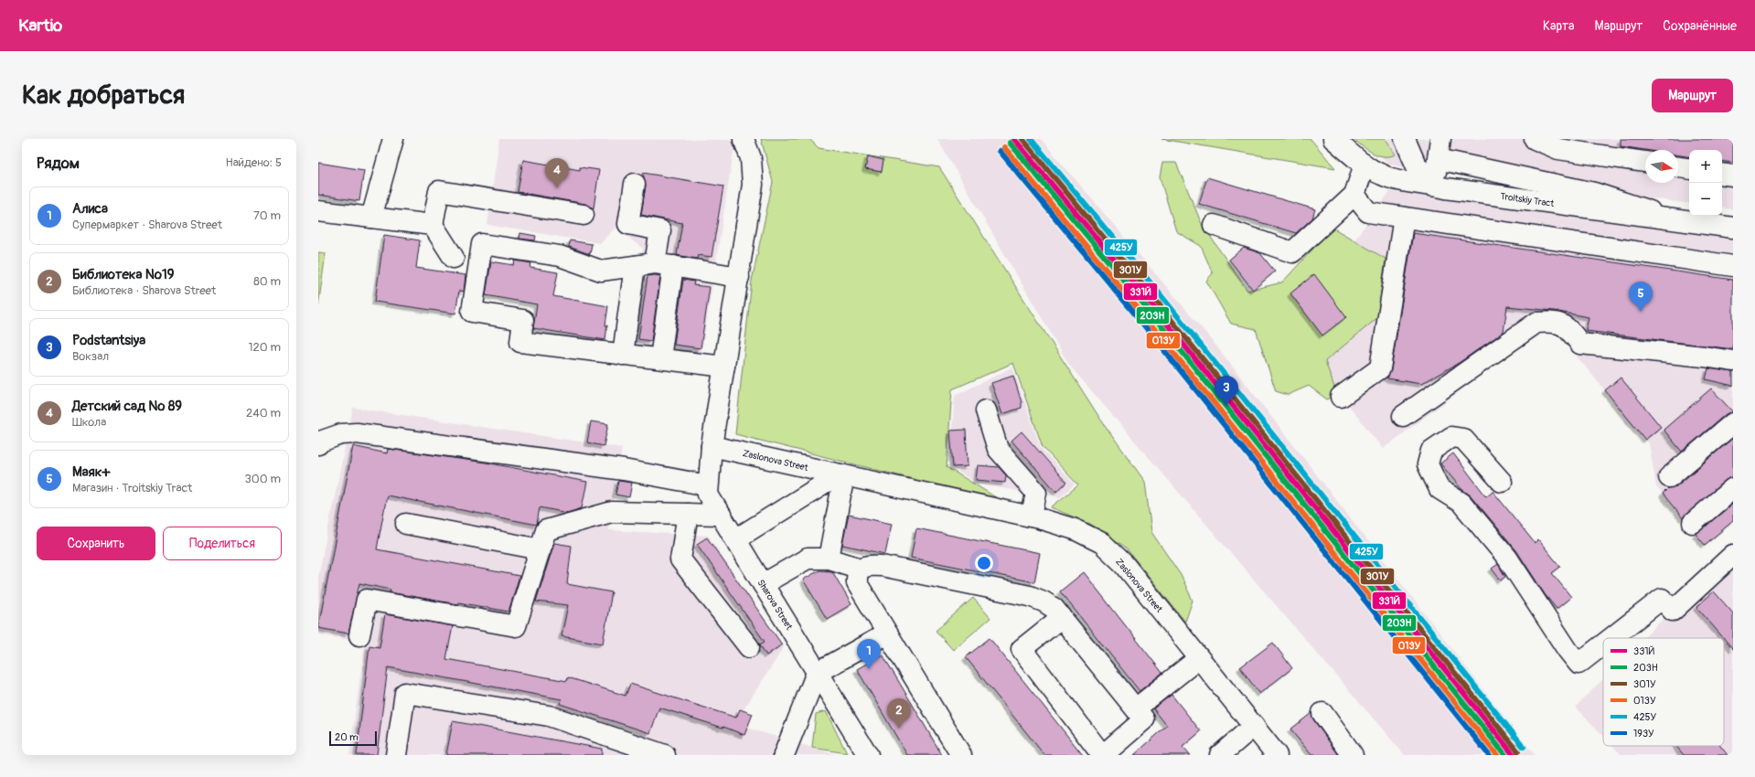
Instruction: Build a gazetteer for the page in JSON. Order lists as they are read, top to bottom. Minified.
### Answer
{"streets":{"street":["Troitskiy Tract","Zaslonova Street","Sharova Street"]},"crossings":[["Zaslonova Street","Sharova Street"]],"lines":["transit line 331Й","transit line 301У","transit line 425У","transit line 203Н","transit line 013У","transit line 193У"],"legend":["331Й","203Н","301У","013У","425У","193У"],"scale_bar":"20 m","north":"right","page":{"header":"Kartio","nav":["Карта","Маршрут","Сохранённые"],"buttons":["Маршрут",["Сохранить","Поделиться"]],"title":"Как добраться","heading":["Рядом","Найдено: 5"],"map_buttons":["+","−"],"pins":["4","5","3","1","2"],"list":[{"mark":"1","name":"Алиса","note":"Супермаркет · Sharova Street","value":"70 m"},{"mark":"2","name":"Библиотека №19","note":"Библиотека · Sharova Street","value":"80 m"},{"mark":"3","name":"Podstantsiya","note":"Вокзал","value":"120 m"},{"mark":"4","name":"Детский сад № 89","note":"Школа","value":"240 m"},{"mark":"5","name":"Маяк+","note":"Магазин · Troitskiy Tract","value":"300 m"}],"scale":"20 m"}}
